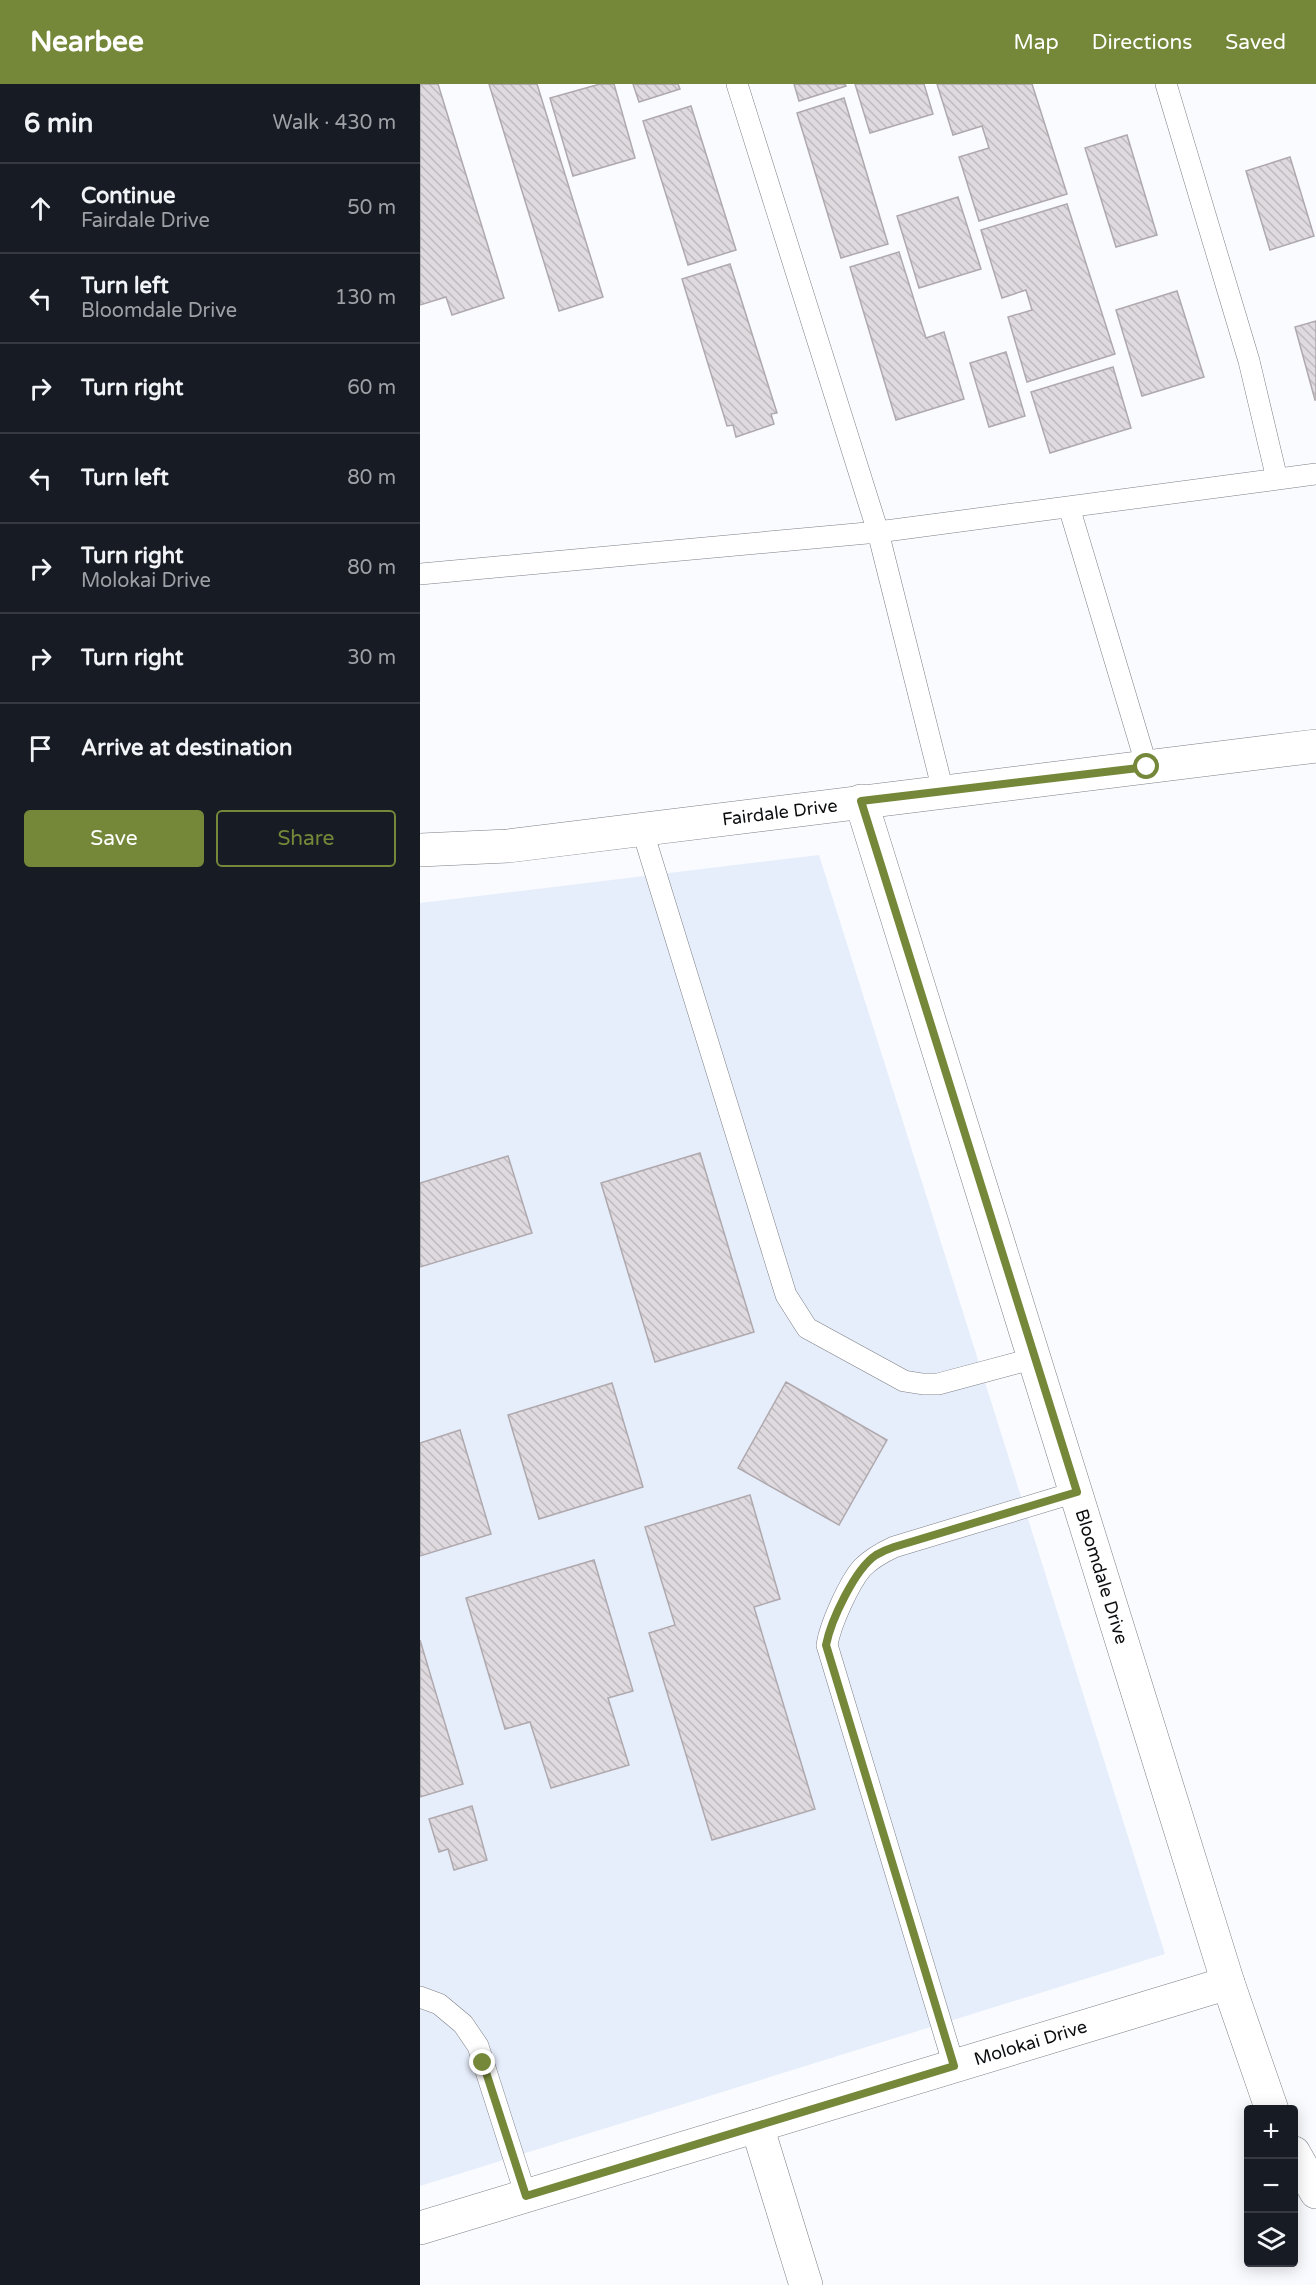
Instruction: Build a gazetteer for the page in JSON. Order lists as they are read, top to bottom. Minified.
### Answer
{"streets":{"street":["Fairdale Drive","Bloomdale Drive","Molokai Drive"]},"crossings":[["Fairdale Drive","Bloomdale Drive"],["Bloomdale Drive","Molokai Drive"]],"page":{"header":"Nearbee","nav":["Map","Directions","Saved"],"heading":["6 min","Walk · 430 m"],"list":[["Continue","Fairdale Drive","50 m"],["Turn left","Bloomdale Drive","130 m"],["Turn right","60 m"],["Turn left","80 m"],["Turn right","Molokai Drive","80 m"],["Turn right","30 m"],"Arrive at destination"],"buttons":["Save","Share"],"map_buttons":["+","−"]}}
